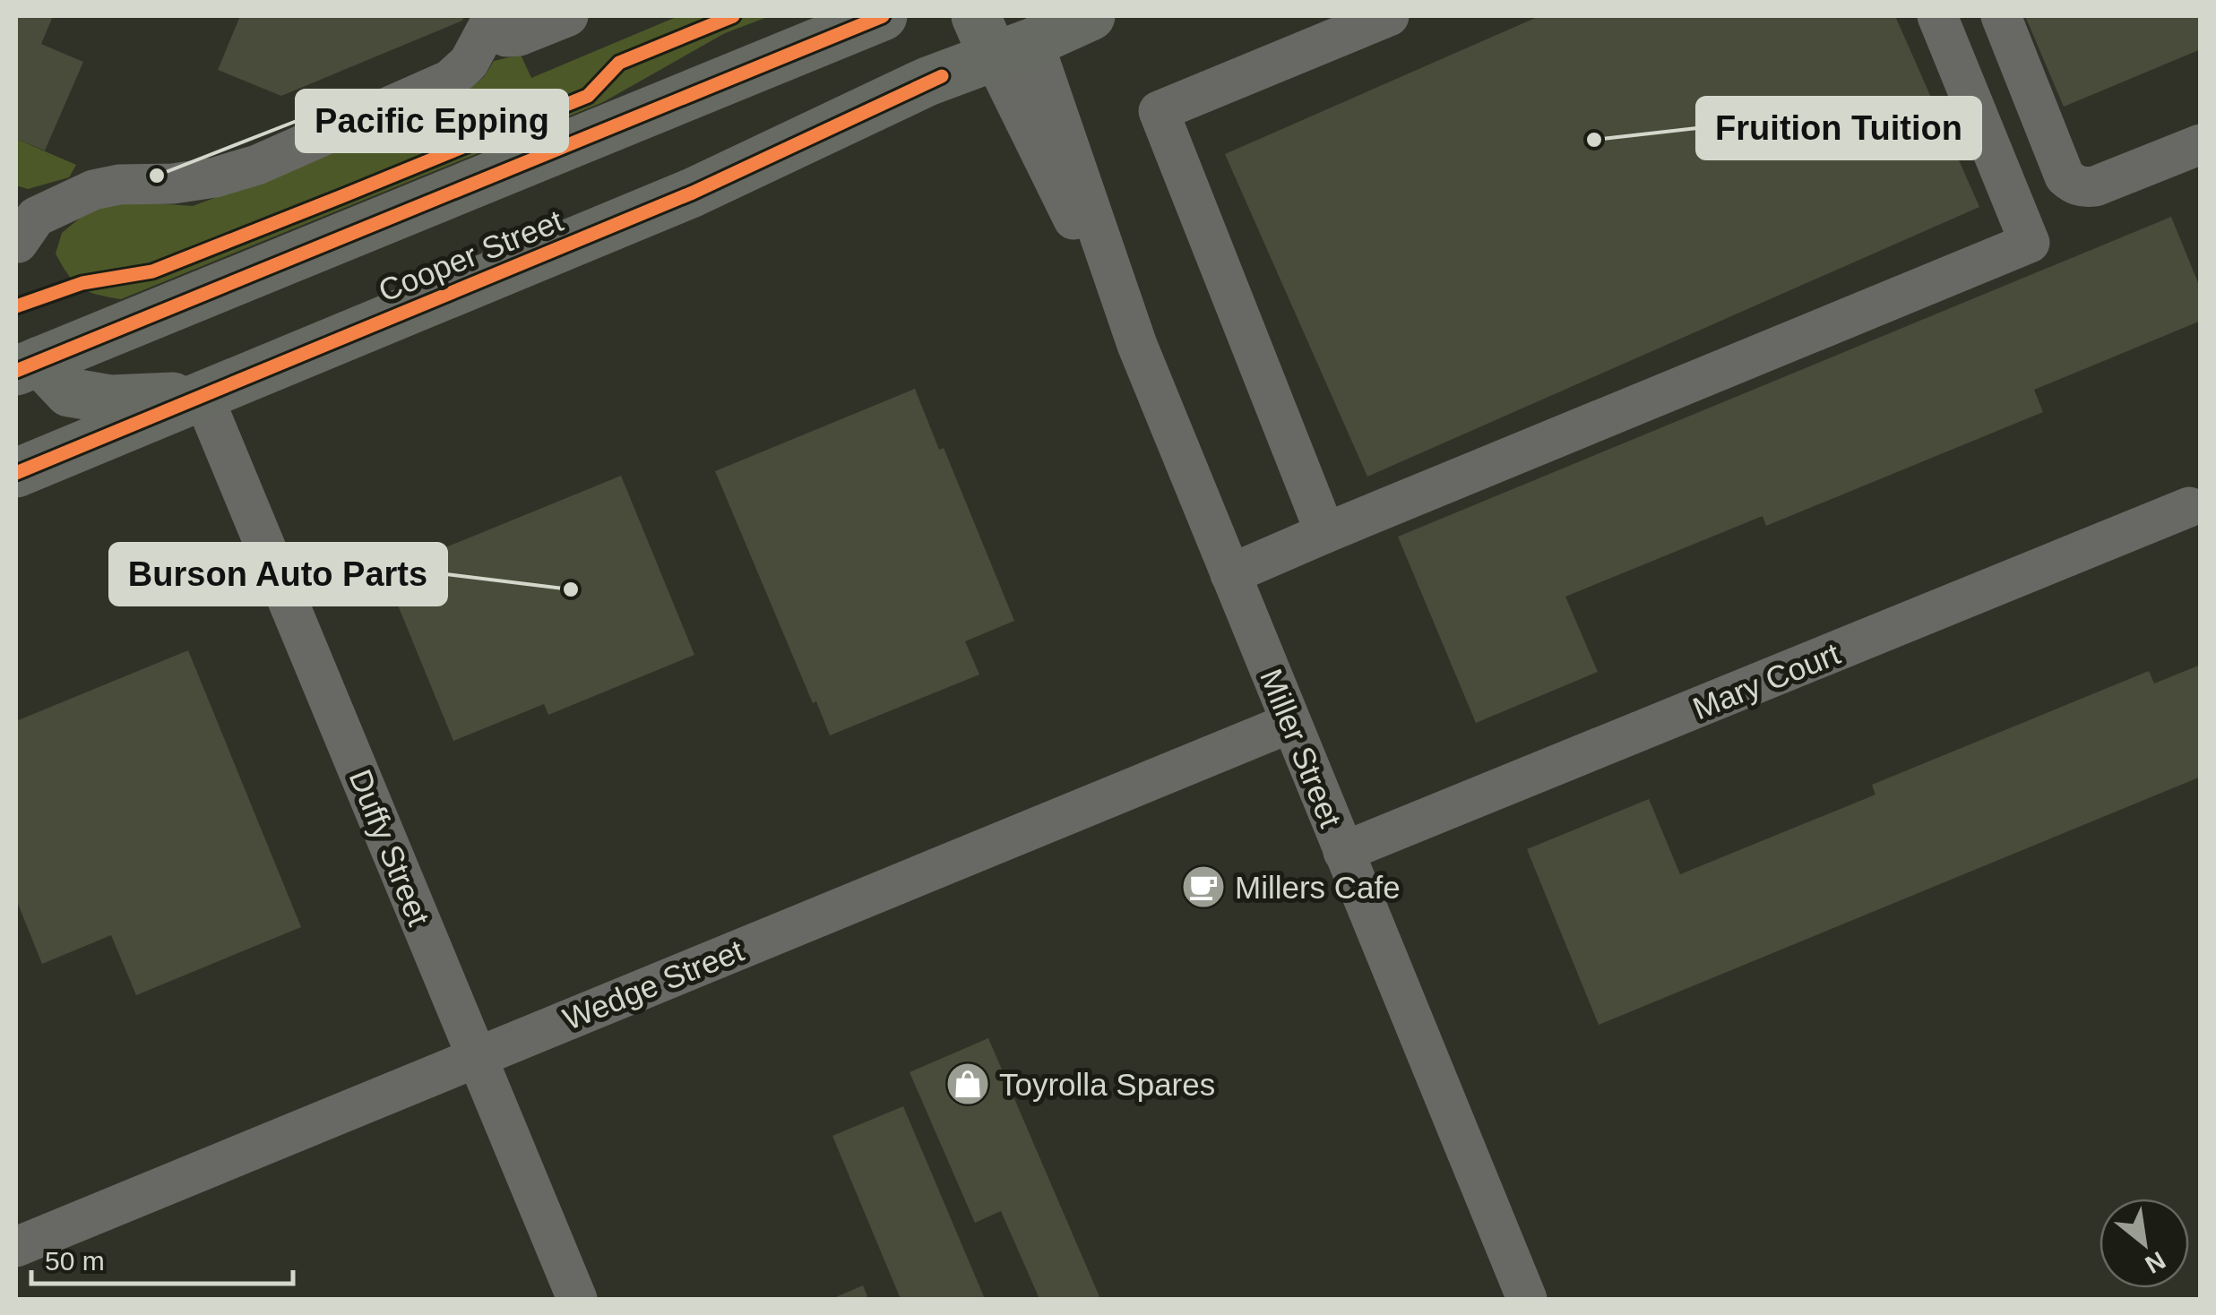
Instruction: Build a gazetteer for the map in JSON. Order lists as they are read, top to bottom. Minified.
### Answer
{"streets":{"main road":["Cooper Street"],"street":["Mary Court","Miller Street","Duffy Street","Wedge Street"]},"crossings":[["Cooper Street","Miller Street"],["Cooper Street","Duffy Street"],["Mary Court","Miller Street"],["Miller Street","Wedge Street"],["Duffy Street","Wedge Street"]],"places":{"other":["Fruition Tuition","Pacific Epping","Burson Auto Parts"],"cafe":["Millers Cafe"],"shop":["Toyrolla Spares"]},"scale_bar":"50 m","north":"bottom right"}
